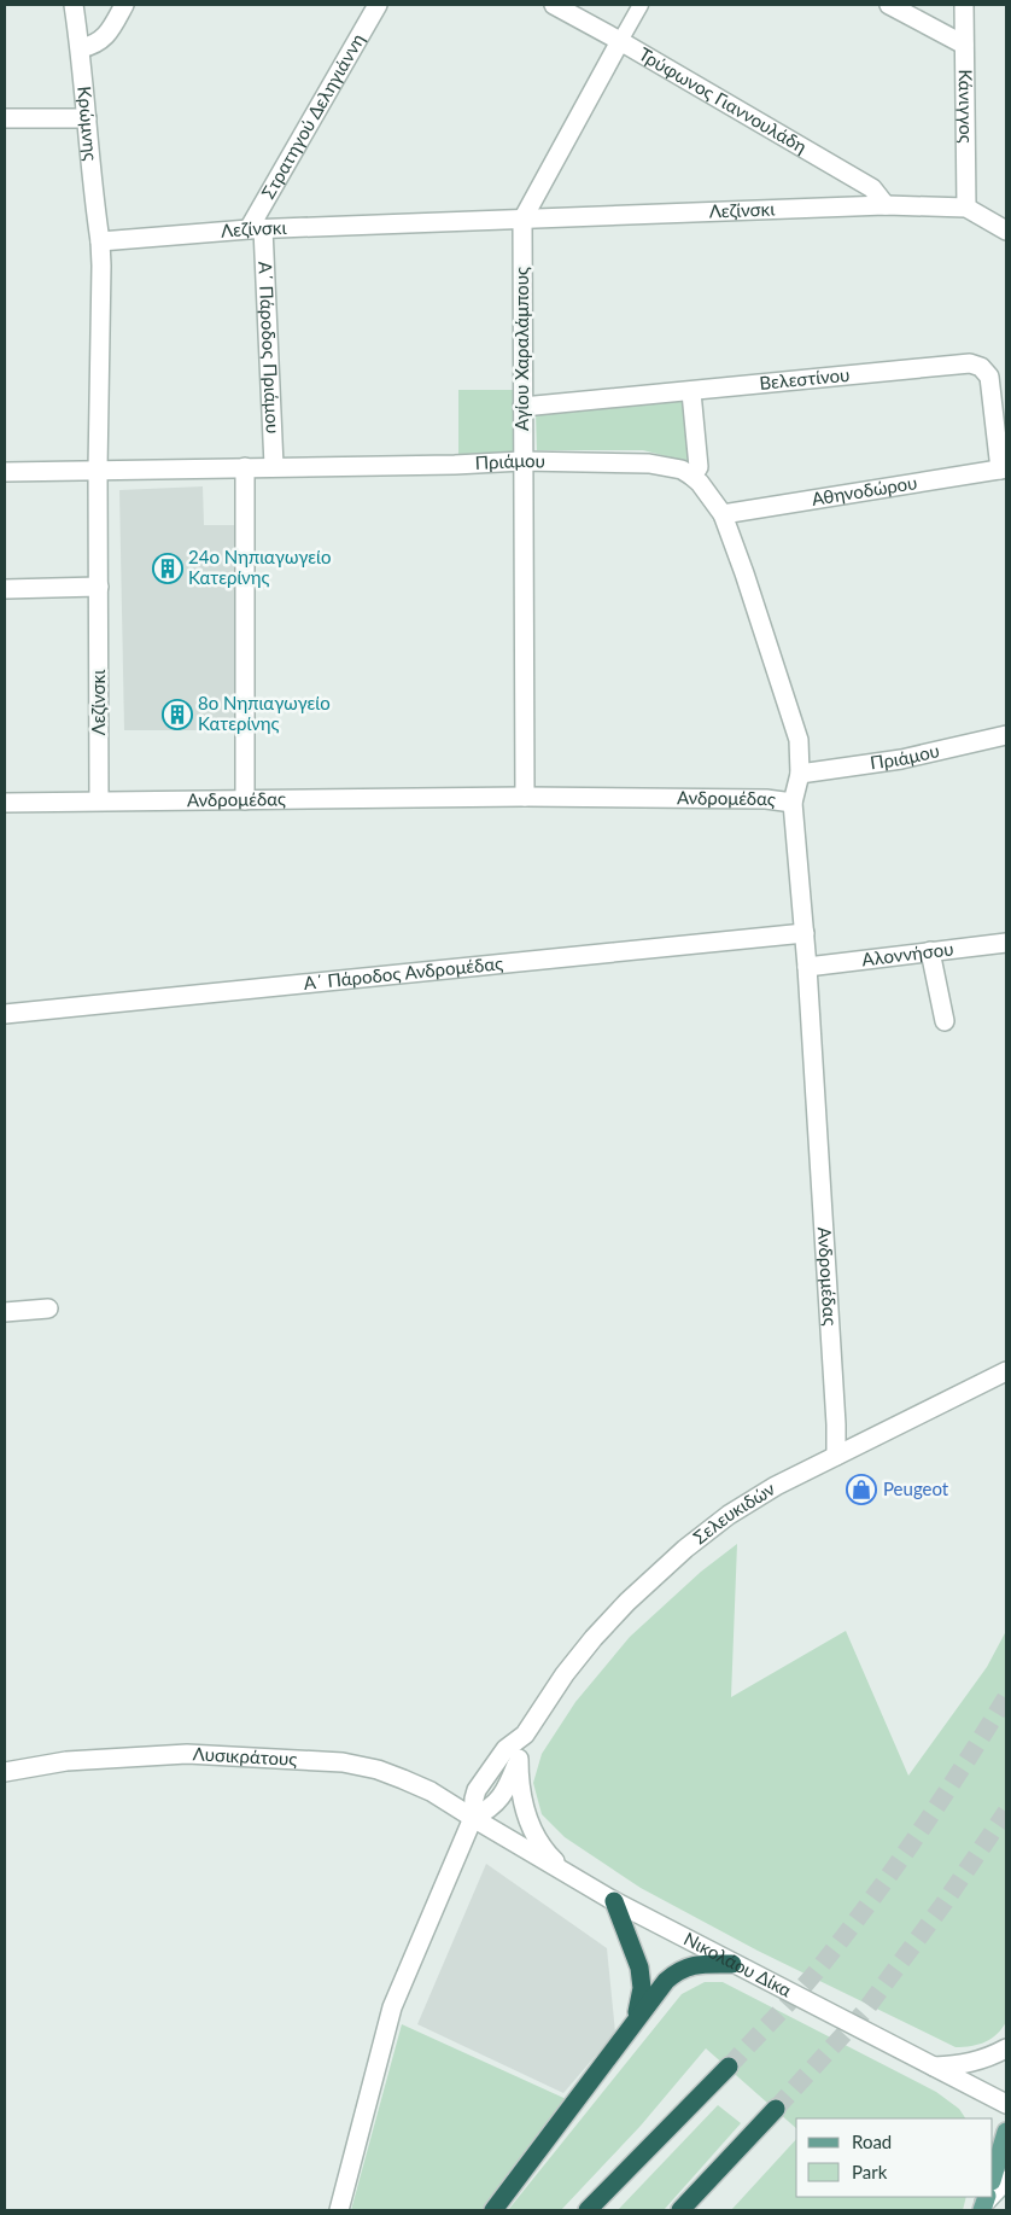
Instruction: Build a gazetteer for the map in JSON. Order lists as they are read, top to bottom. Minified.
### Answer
{"streets":{"street":["Τρύφωνος Γιαννουλάδη","Κάνιγγος","Στρατηγού Δεληγιάννη","Κρώμνης","Λεζίνσκι","Α΄ Πάροδος Πριάμου","Αγίου Χαραλάμπους","Βελεστίνου","Πριάμου","Αθηνοδώρου","Ανδρομέδας","Αλοννήσου","Α΄ Πάροδος Ανδρομέδας","Σελευκιδών","Λυσικράτους","Νικολάου Δίκα"]},"crossings":[["Τρύφωνος Γιαννουλάδη","Λεζίνσκι"],["Τρύφωνος Γιαννουλάδη","Αγίου Χαραλάμπους"],["Κάνιγγος","Λεζίνσκι"],["Στρατηγού Δεληγιάννη","Λεζίνσκι"],["Στρατηγού Δεληγιάννη","Α΄ Πάροδος Πριάμου"],["Κρώμνης","Λεζίνσκι"],["Λεζίνσκι","Α΄ Πάροδος Πριάμου"],["Λεζίνσκι","Αγίου Χαραλάμπους"],["Λεζίνσκι","Πριάμου"],["Λεζίνσκι","Ανδρομέδας"],["Α΄ Πάροδος Πριάμου","Πριάμου"],["Αγίου Χαραλάμπους","Βελεστίνου"],["Αγίου Χαραλάμπους","Πριάμου"],["Αγίου Χαραλάμπους","Ανδρομέδας"],["Βελεστίνου","Αθηνοδώρου"],["Ανδρομέδας","Αλοννήσου"],["Ανδρομέδας","Α΄ Πάροδος Ανδρομέδας"],["Ανδρομέδας","Σελευκιδών"],["Σελευκιδών","Λυσικράτους"],["Σελευκιδών","Νικολάου Δίκα"],["Λυσικράτους","Νικολάου Δίκα"]],"places":{"building":["24ο Νηπιαγωγείο Κατερίνης","8ο Νηπιαγωγείο Κατερίνης"],"shop":["Peugeot"]},"legend":["Road","Park"]}
